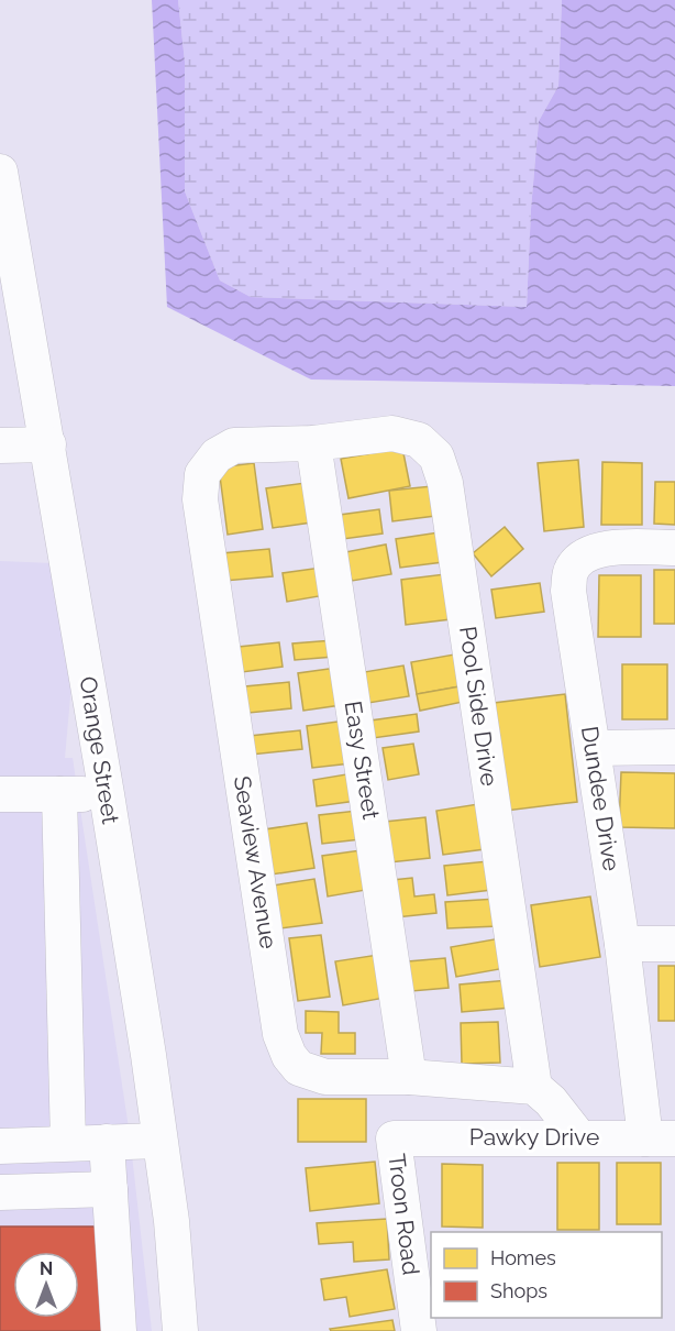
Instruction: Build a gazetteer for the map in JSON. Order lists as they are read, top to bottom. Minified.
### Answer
{"streets":{"street":["Pool Side Drive","Orange Street","Easy Street","Dundee Drive","Seaview Avenue","Pawky Drive","Troon Road"]},"crossings":[["Pool Side Drive","Easy Street"],["Pool Side Drive","Seaview Avenue"],["Easy Street","Seaview Avenue"],["Dundee Drive","Pawky Drive"],["Pawky Drive","Troon Road"]],"legend":["Homes","Shops"],"north":"top"}
